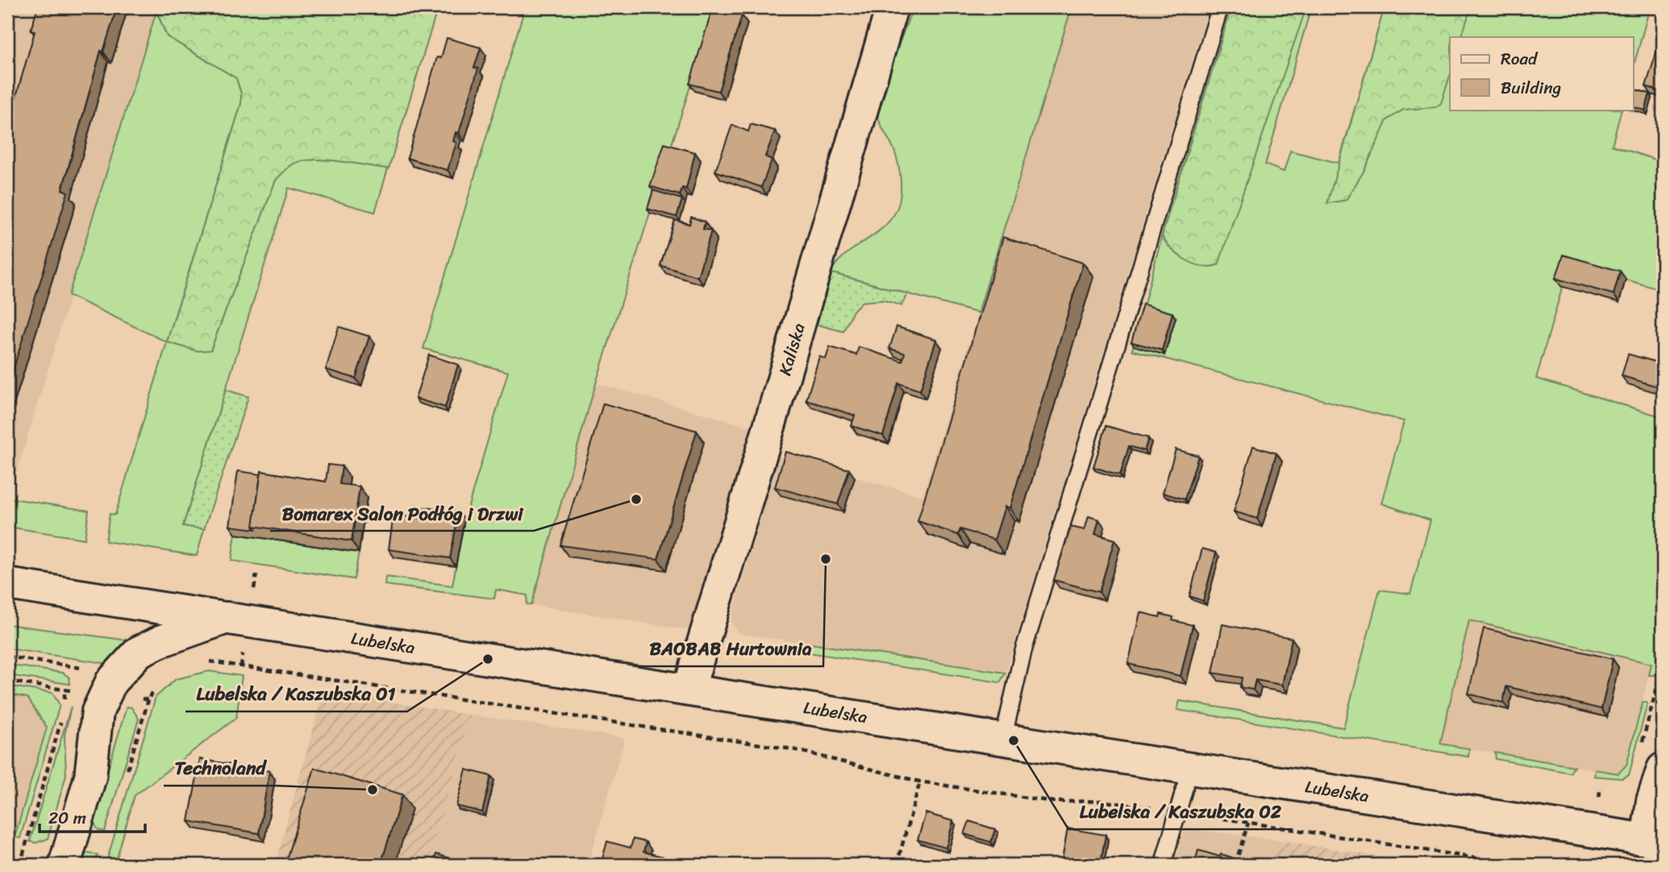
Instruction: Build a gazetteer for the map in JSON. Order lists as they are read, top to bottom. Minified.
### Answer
{"streets":{"main road":["Kaliska","Lubelska"]},"crossings":[["Kaliska","Lubelska"]],"places":["Bomarex Salon Podłóg i Drzwi","BAOBAB Hurtownia","Lubelska / Kaszubska 01","Lubelska / Kaszubska 02","Technoland"],"legend":["Road","Building"],"scale_bar":"20 m"}
